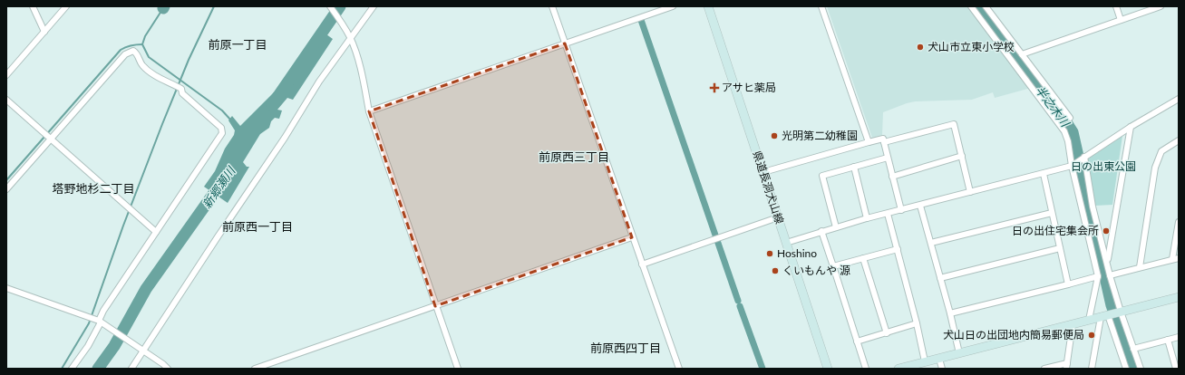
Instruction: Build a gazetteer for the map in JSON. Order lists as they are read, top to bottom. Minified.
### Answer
{"streets":{"main road":["県道長洞犬山線"]},"districts":["前原一丁目","前原西三丁目","塔野地杉二丁目","前原西一丁目","前原西四丁目"],"water":["半之木川","新郷瀬川"],"parks":["日の出東公園"],"places":{"other":["犬山市立東小学校","光明第二幼稚園","日の出住宅集会所","Hoshino","くいもんや 源","犬山日の出団地内簡易郵便局"],"health":["アサヒ薬局"]}}
